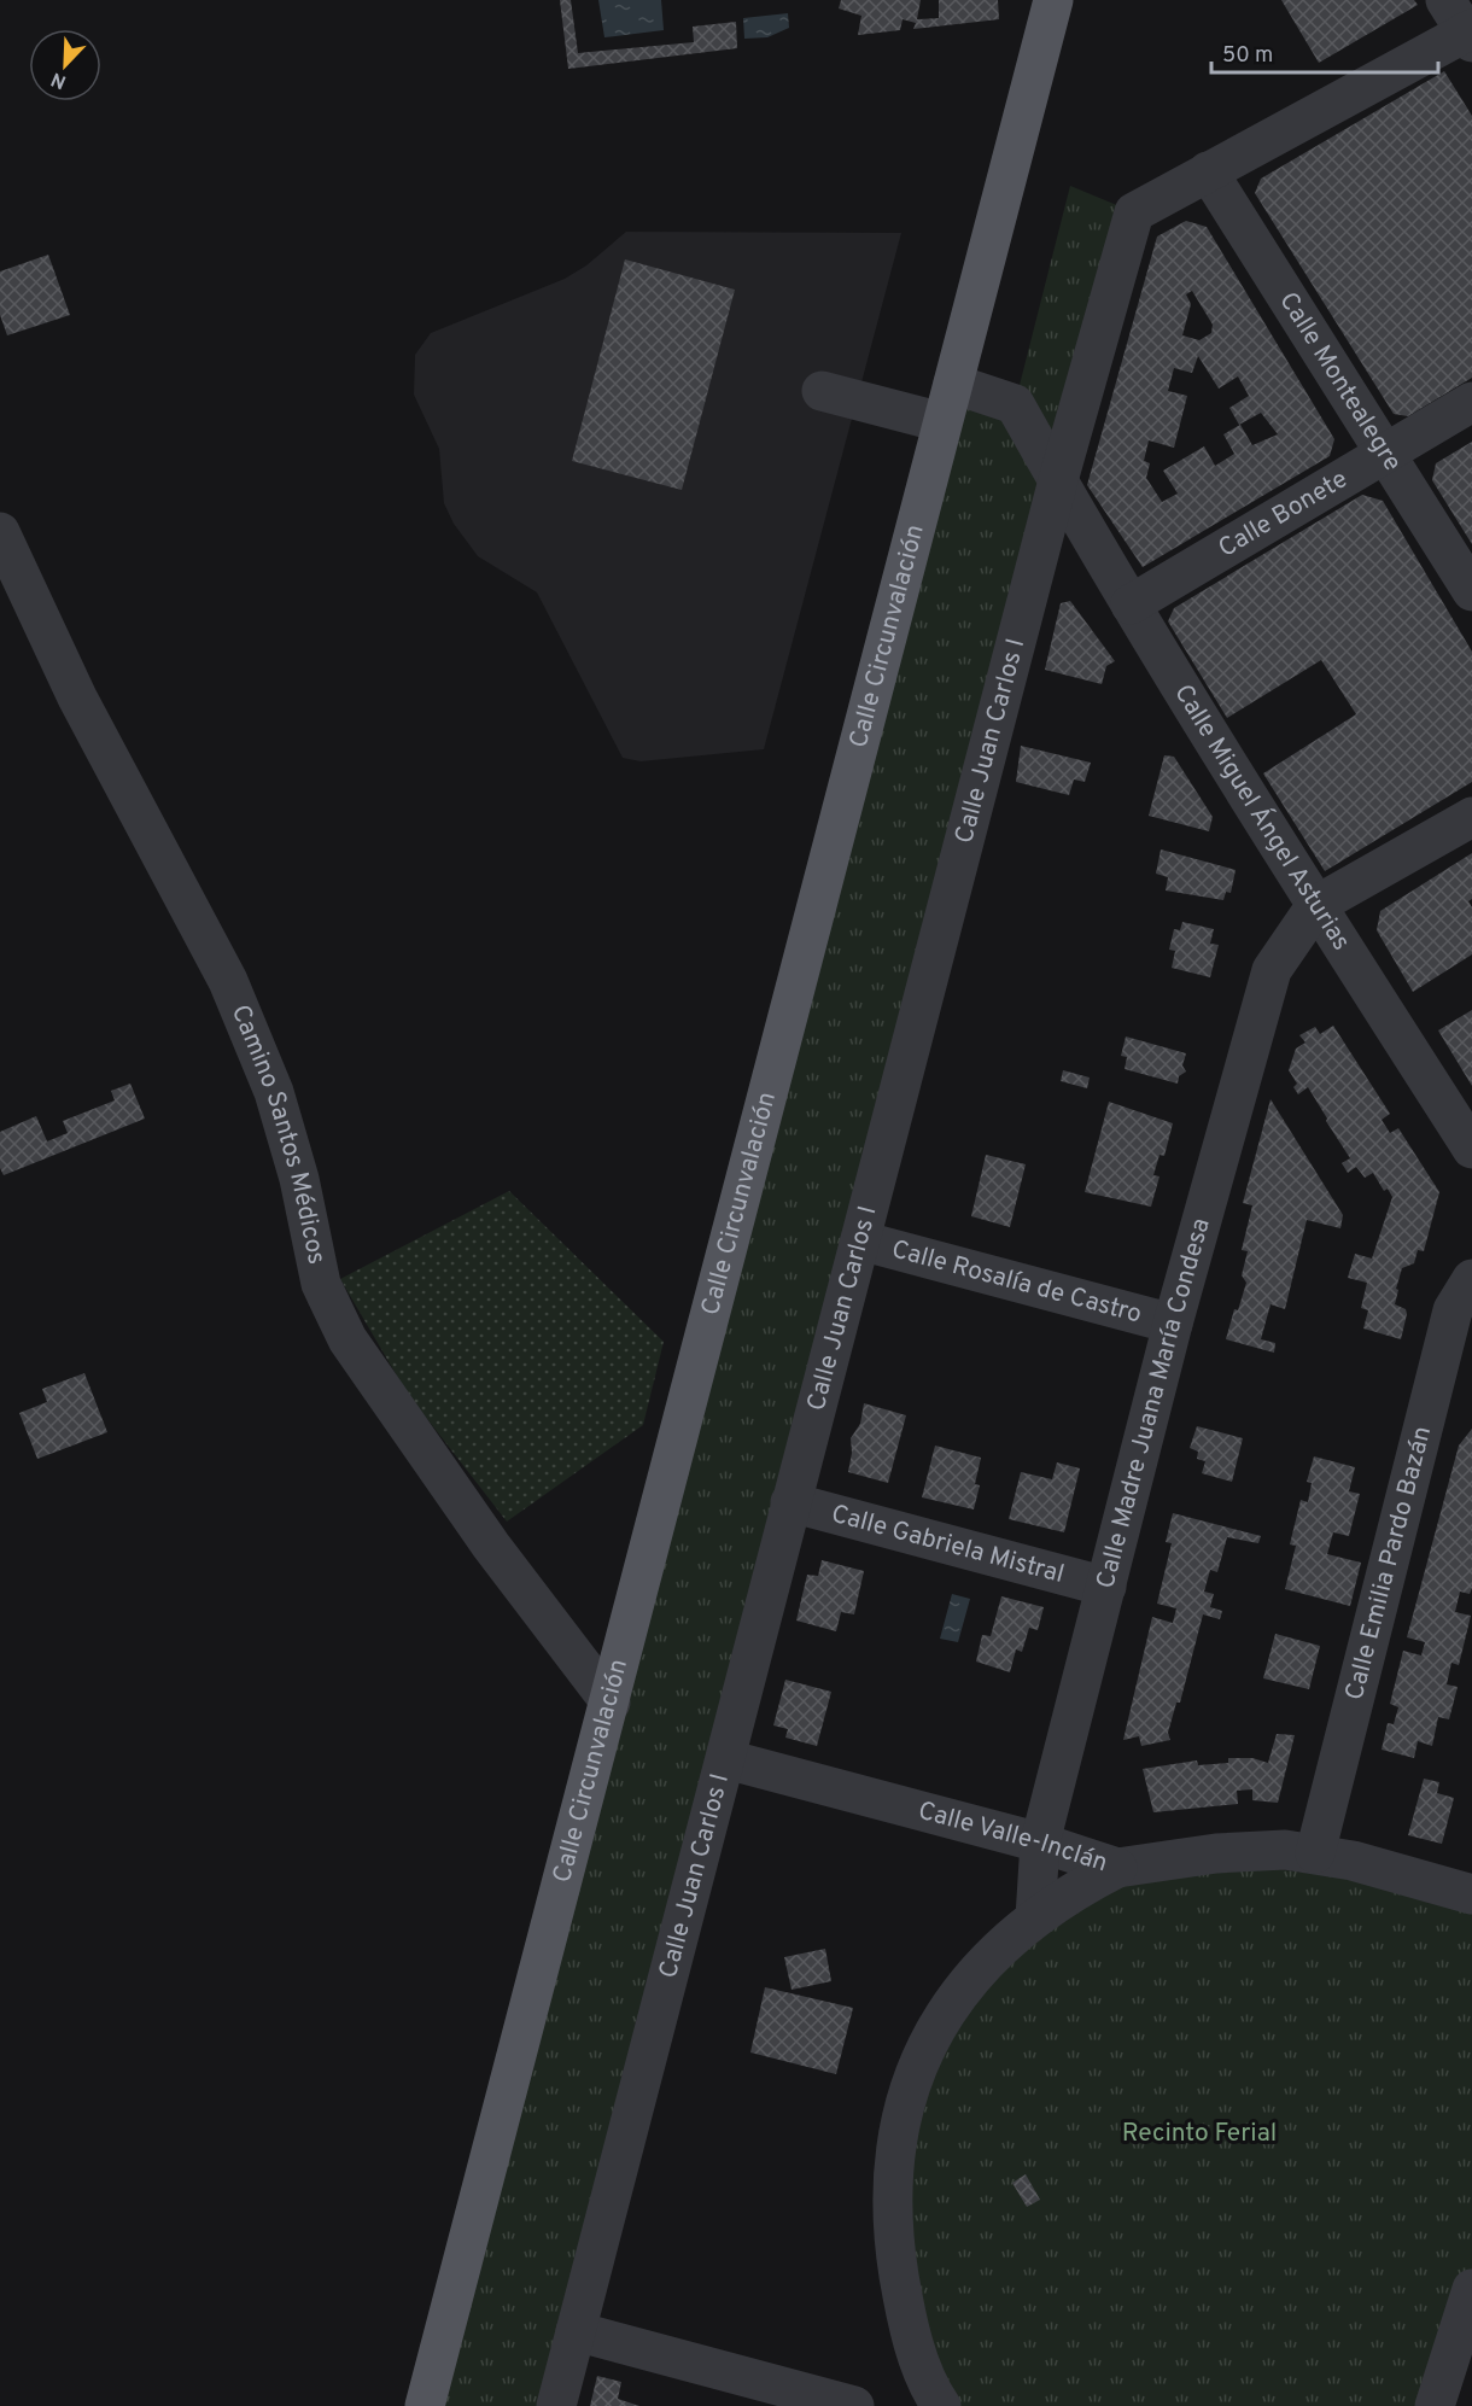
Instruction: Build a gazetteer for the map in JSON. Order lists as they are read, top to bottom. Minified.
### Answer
{"streets":{"main road":["Calle Circunvalación"],"street":["Calle Montealegre","Calle Bonete","Calle Juan Carlos I","Calle Miguel Ángel Asturias","Camino Santos Médicos","Calle Rosalía de Castro","Calle Madre Juana María Condesa","Calle Gabriela Mistral","Calle Emilia Pardo Bazán","Calle Valle-Inclán"]},"crossings":[["Calle Montealegre","Calle Bonete"],["Calle Montealegre","Calle Juan Carlos I"],["Calle Bonete","Calle Miguel Ángel Asturias"],["Calle Circunvalación","Calle Miguel Ángel Asturias"],["Calle Circunvalación","Camino Santos Médicos"],["Calle Juan Carlos I","Calle Miguel Ángel Asturias"],["Calle Juan Carlos I","Calle Rosalía de Castro"],["Calle Juan Carlos I","Calle Gabriela Mistral"],["Calle Juan Carlos I","Calle Valle-Inclán"],["Calle Miguel Ángel Asturias","Calle Madre Juana María Condesa"],["Calle Rosalía de Castro","Calle Madre Juana María Condesa"],["Calle Madre Juana María Condesa","Calle Gabriela Mistral"],["Calle Madre Juana María Condesa","Calle Valle-Inclán"],["Calle Emilia Pardo Bazán","Calle Valle-Inclán"]],"parks":["Recinto Ferial"],"scale_bar":"50 m","north":"bottom left"}
